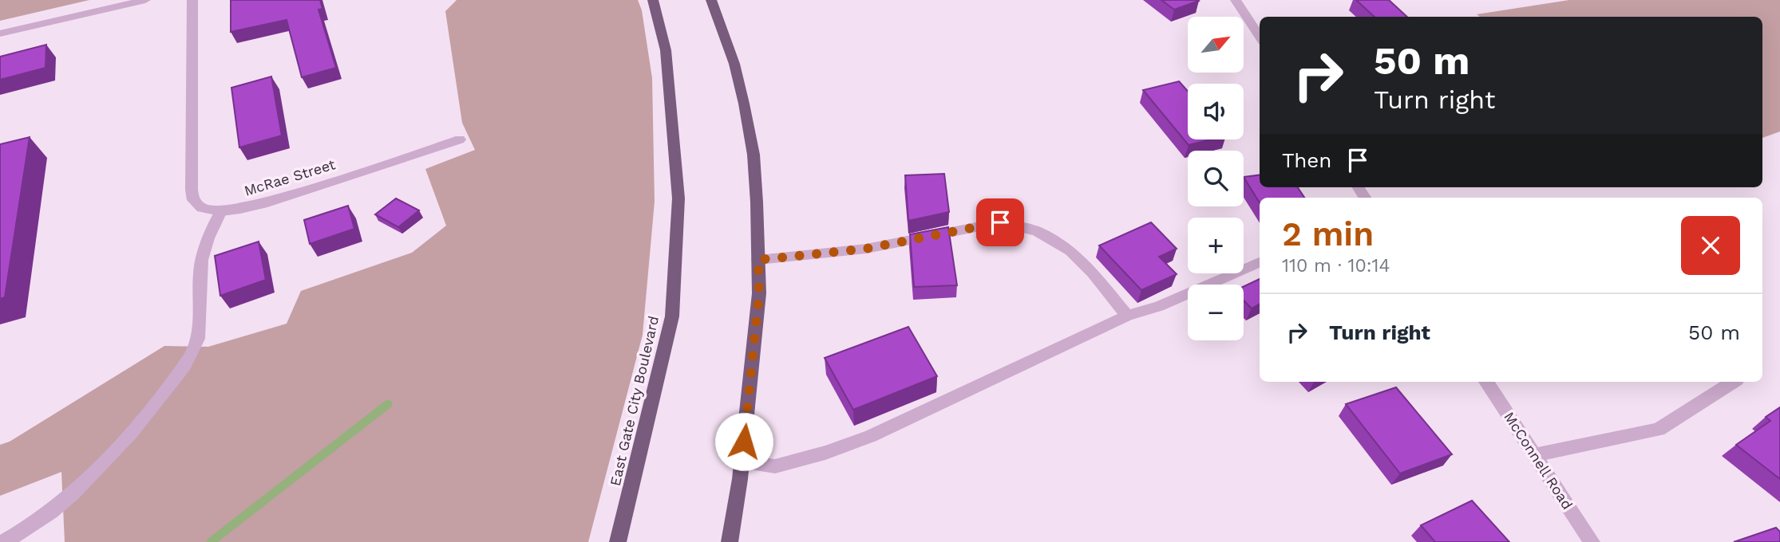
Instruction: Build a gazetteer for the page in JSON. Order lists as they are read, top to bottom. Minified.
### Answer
{"streets":{"main road":["East Gate City Boulevard"],"street":["McRae Street","McConnell Road"]},"north":"top right","page":{"map_buttons":["+","−"],"turn":["50 m","Turn right"],"then":"Then","heading":["2 min","110 m · 10:14"],"list":[{"name":"Turn right","value":"50 m"}]}}
